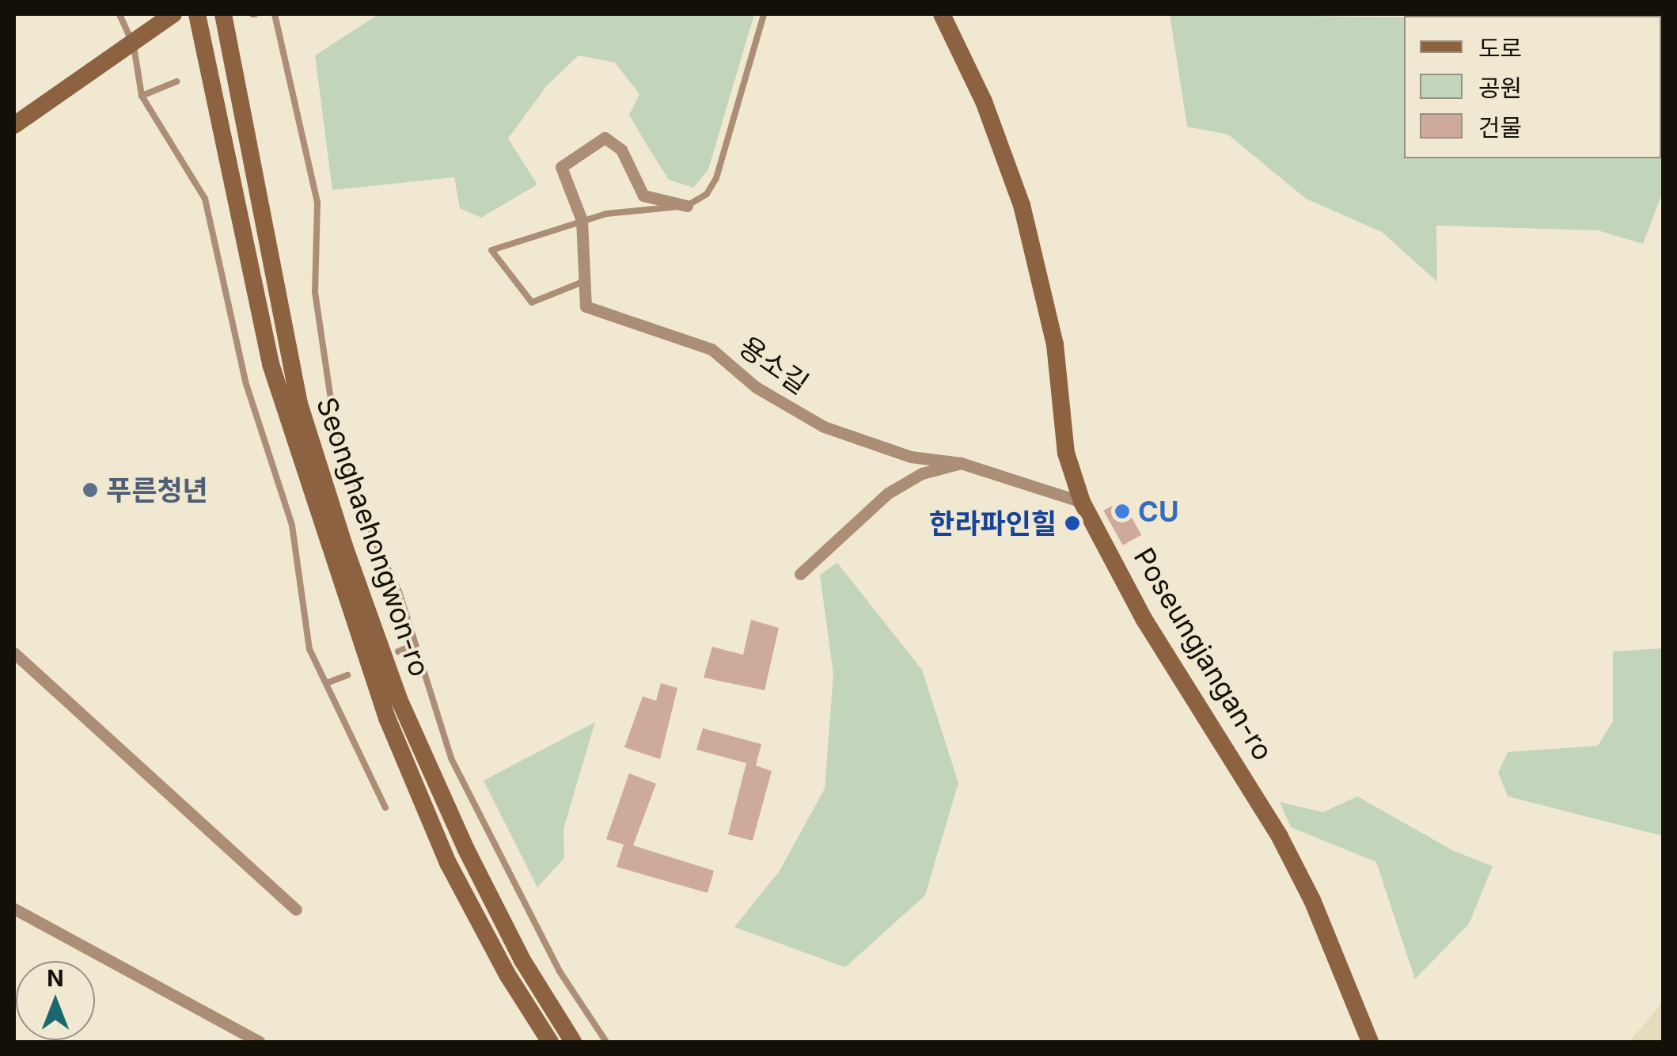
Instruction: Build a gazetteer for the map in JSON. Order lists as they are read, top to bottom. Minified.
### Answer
{"streets":{"main road":["Seonghaehongwon-ro","Poseungjangan-ro"],"street":["용소길"]},"crossings":[["용소길","Poseungjangan-ro"]],"places":["푸른청년","CU","한라파인힐"],"legend":["도로","공원","건물"],"north":"top"}
